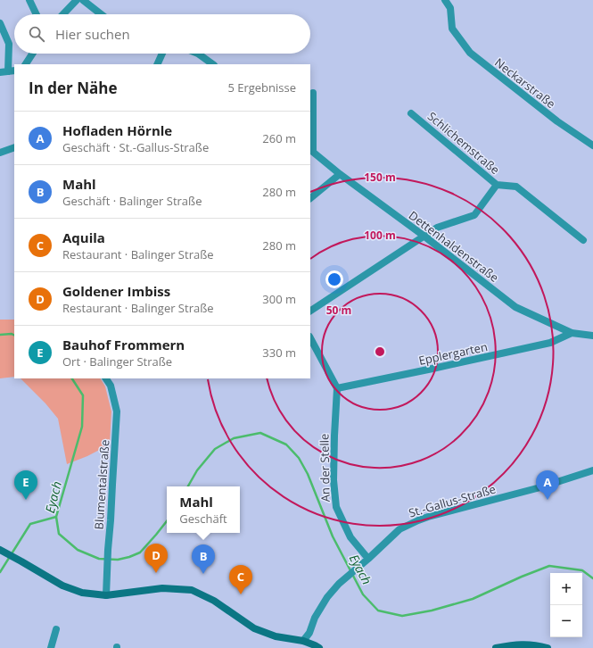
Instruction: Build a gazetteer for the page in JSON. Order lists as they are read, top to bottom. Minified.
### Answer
{"streets":{"street":["Neckarstraße","Schlichemstraße","Dettenhaldenstraße","Epplergarten","An der Stelle","Blumentalstraße","St.-Gallus-Straße"]},"crossings":[["Schlichemstraße","Dettenhaldenstraße"],["Dettenhaldenstraße","Epplergarten"],["Epplergarten","An der Stelle"],["An der Stelle","St.-Gallus-Straße"]],"water":["Eyach"],"page":{"search":"Hier suchen","heading":["In der Nähe","5 Ergebnisse"],"list":[{"mark":"A","name":"Hofladen Hörnle","note":"Geschäft · St.-Gallus-Straße","value":"260 m"},{"mark":"B","name":"Mahl","note":"Geschäft · Balinger Straße","value":"280 m"},{"mark":"C","name":"Aquila","note":"Restaurant · Balinger Straße","value":"280 m"},{"mark":"D","name":"Goldener Imbiss","note":"Restaurant · Balinger Straße","value":"300 m"},{"mark":"E","name":"Bauhof Frommern","note":"Ort · Balinger Straße","value":"330 m"}],"pins":["A","E","D","B","C"],"popup":["Mahl","Geschäft"],"map_buttons":["+","−"]},"rings":["150 m","100 m","50 m"]}
